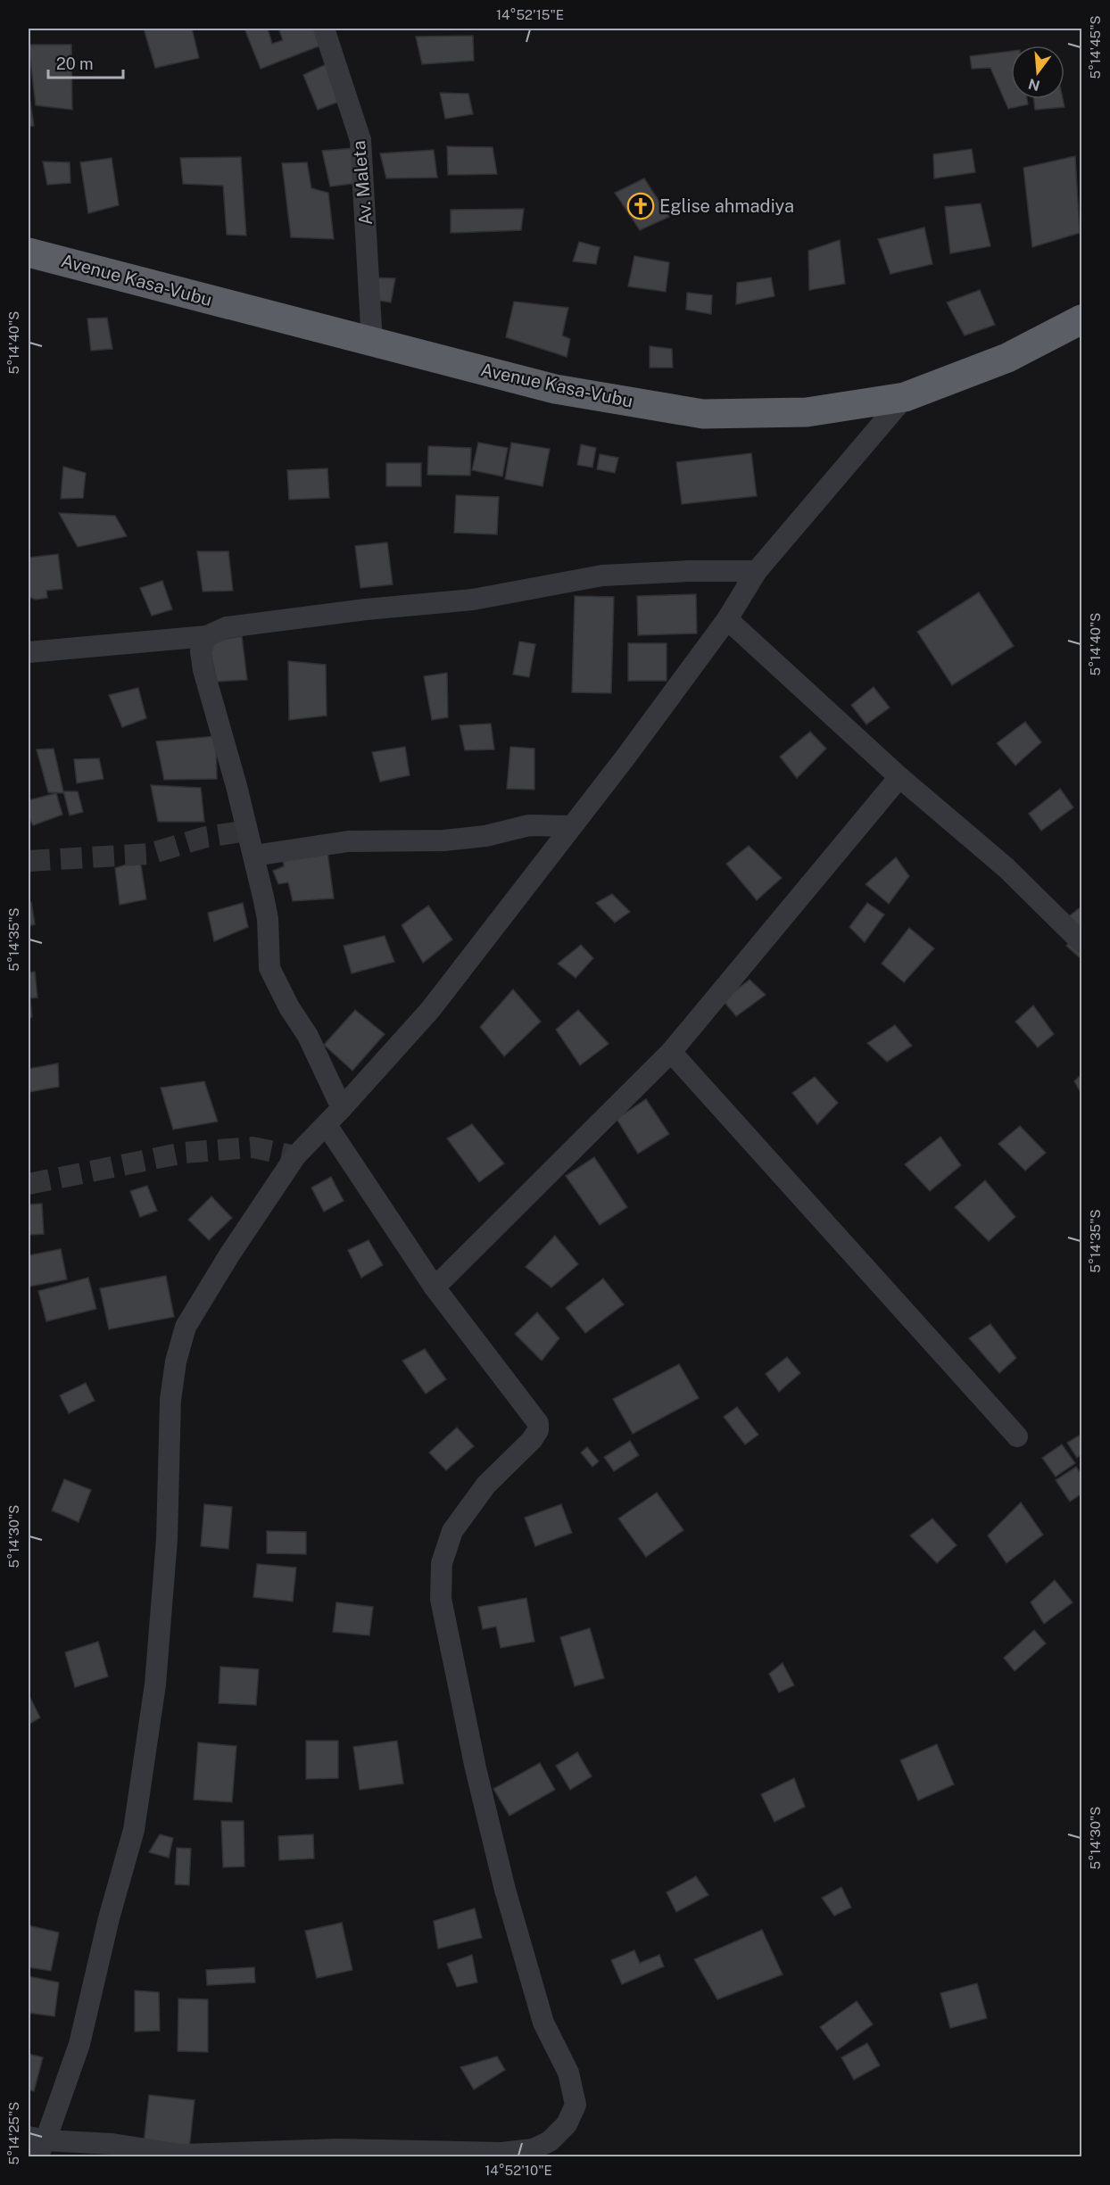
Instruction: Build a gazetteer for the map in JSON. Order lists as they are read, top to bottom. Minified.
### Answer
{"streets":{"highway":["Avenue Kasa-Vubu"],"street":["Av. Maleta"]},"crossings":[["Av. Maleta","Avenue Kasa-Vubu"]],"places":{"church":["Eglise ahmadiya"]},"scale_bar":"20 m","north":"bottom","coordinates":["14°52'15\"E","5°14'45\"S","5°14'40\"S","5°14'35\"S","5°14'30\"S","5°14'25\"S","14°52'10\"E"]}
